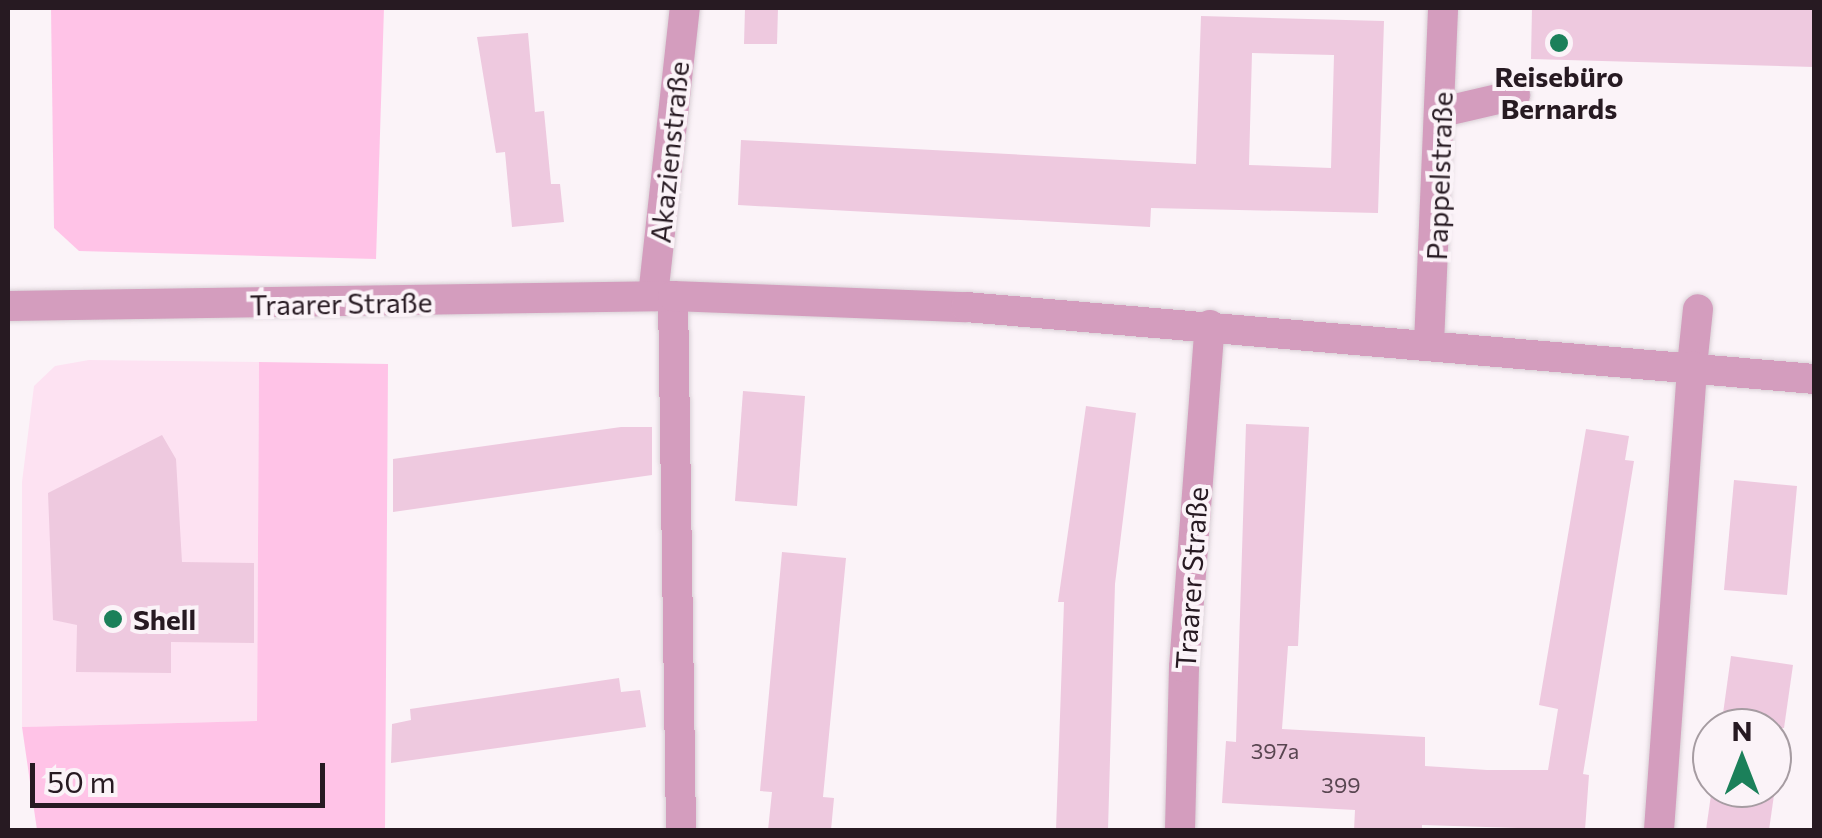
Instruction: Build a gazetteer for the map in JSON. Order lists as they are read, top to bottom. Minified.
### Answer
{"streets":{"street":["Akazienstraße","Pappelstraße","Traarer Straße"]},"crossings":[["Akazienstraße","Traarer Straße"],["Pappelstraße","Traarer Straße"]],"places":["Reisebüro Bernards","Shell"],"house_numbers":["397a","399"],"scale_bar":"50 m","north":"top"}
